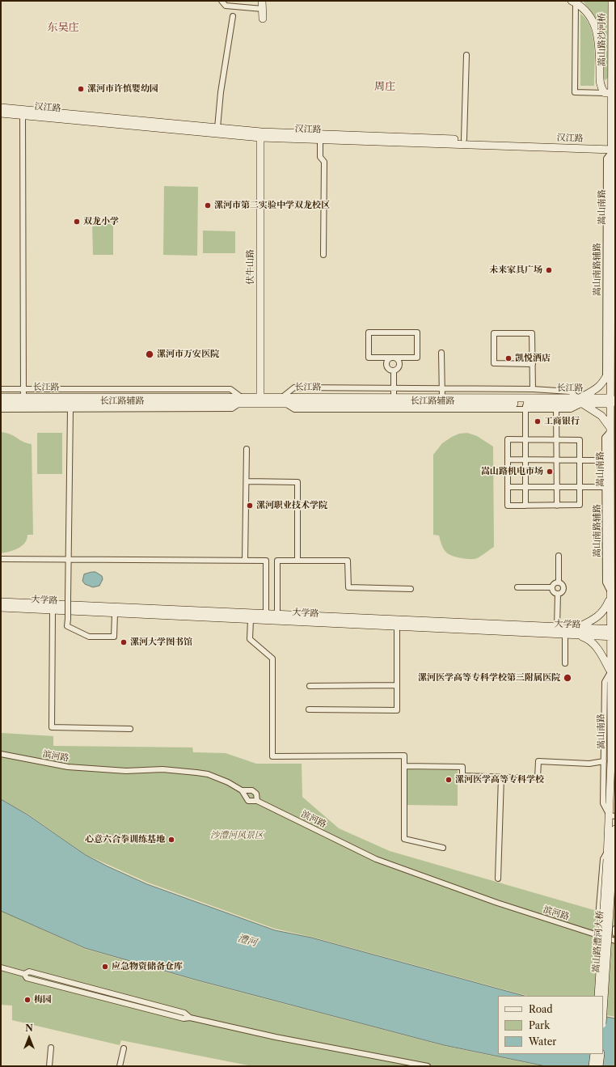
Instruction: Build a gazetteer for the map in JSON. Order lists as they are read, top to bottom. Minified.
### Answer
{"streets":{"main road":["嵩山路沙河桥","汉江路","嵩山南路","伏牛山路","长江路","大学路","嵩山路澧河大桥"],"street":["嵩山南路辅路","长江路辅路","滨河路"]},"crossings":[["嵩山路沙河桥","嵩山南路"],["汉江路","嵩山南路"],["汉江路","伏牛山路"],["汉江路","嵩山南路辅路"],["嵩山南路","嵩山南路辅路"],["嵩山南路","长江路"],["嵩山南路","大学路"],["嵩山南路","嵩山路澧河大桥"],["伏牛山路","长江路"],["长江路","长江路辅路"]],"districts":["东吴庄","周庄"],"water":["澧河"],"parks":["沙澧河风景区"],"places":["漯河市许慎婴幼园","漯河市第二实验中学双龙校区","双龙小学","未来家具广场","漯河市万安医院","凯悦酒店","工商银行","嵩山路机电市场","漯河职业技术学院","漯河大学图书馆","漯河医学高等专科学校第三附属医院","漯河医学高等专科学校","心意六合拳训练基地","应急物资储备仓库","梅园"],"legend":["Road","Park","Water"],"north":"top"}
